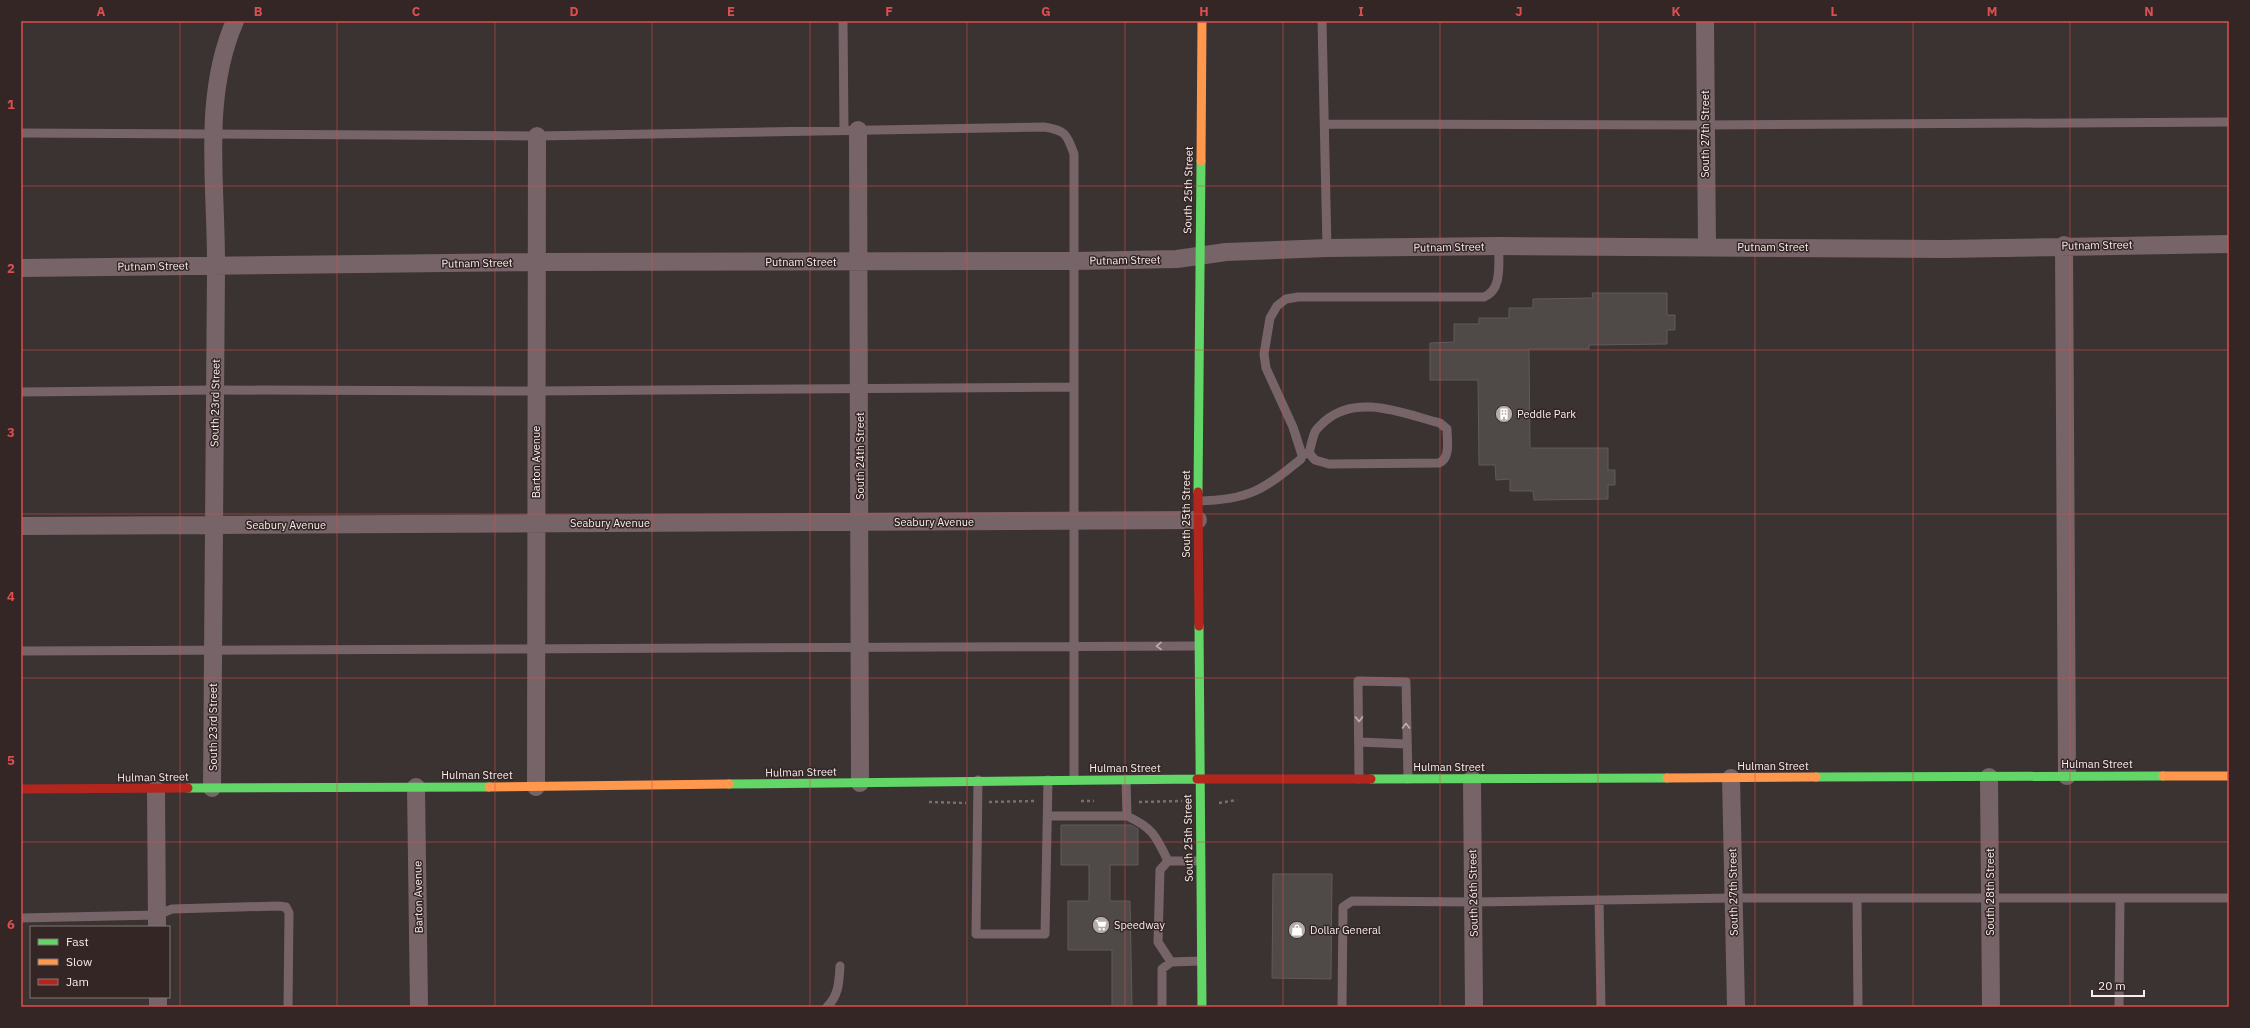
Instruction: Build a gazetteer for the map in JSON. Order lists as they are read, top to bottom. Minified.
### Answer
{"streets":{"street":["South 27th Street","South 25th Street","Putnam Street","South 23rd Street","South 24th Street","Barton Avenue","Seabury Avenue","Hulman Street","South 28th Street","South 26th Street"]},"crossings":[["South 27th Street","Putnam Street"],["South 27th Street","Hulman Street"],["South 25th Street","Putnam Street"],["South 25th Street","Seabury Avenue"],["South 25th Street","Hulman Street"],["Putnam Street","South 23rd Street"],["Putnam Street","South 24th Street"],["Putnam Street","Barton Avenue"],["South 23rd Street","Seabury Avenue"],["South 23rd Street","Hulman Street"],["South 24th Street","Seabury Avenue"],["South 24th Street","Hulman Street"],["Barton Avenue","Seabury Avenue"],["Barton Avenue","Hulman Street"],["Hulman Street","South 28th Street"],["Hulman Street","South 26th Street"]],"places":{"building":["Peddle Park"],"supermarket":["Speedway"],"shop":["Dollar General"]},"legend":["Fast","Slow","Jam"],"scale_bar":"20 m","grid":{"columns":["A","B","C","D","E","F","G","H","I","J","K","L","M","N"],"rows":["1","2","3","4","5","6"]}}
